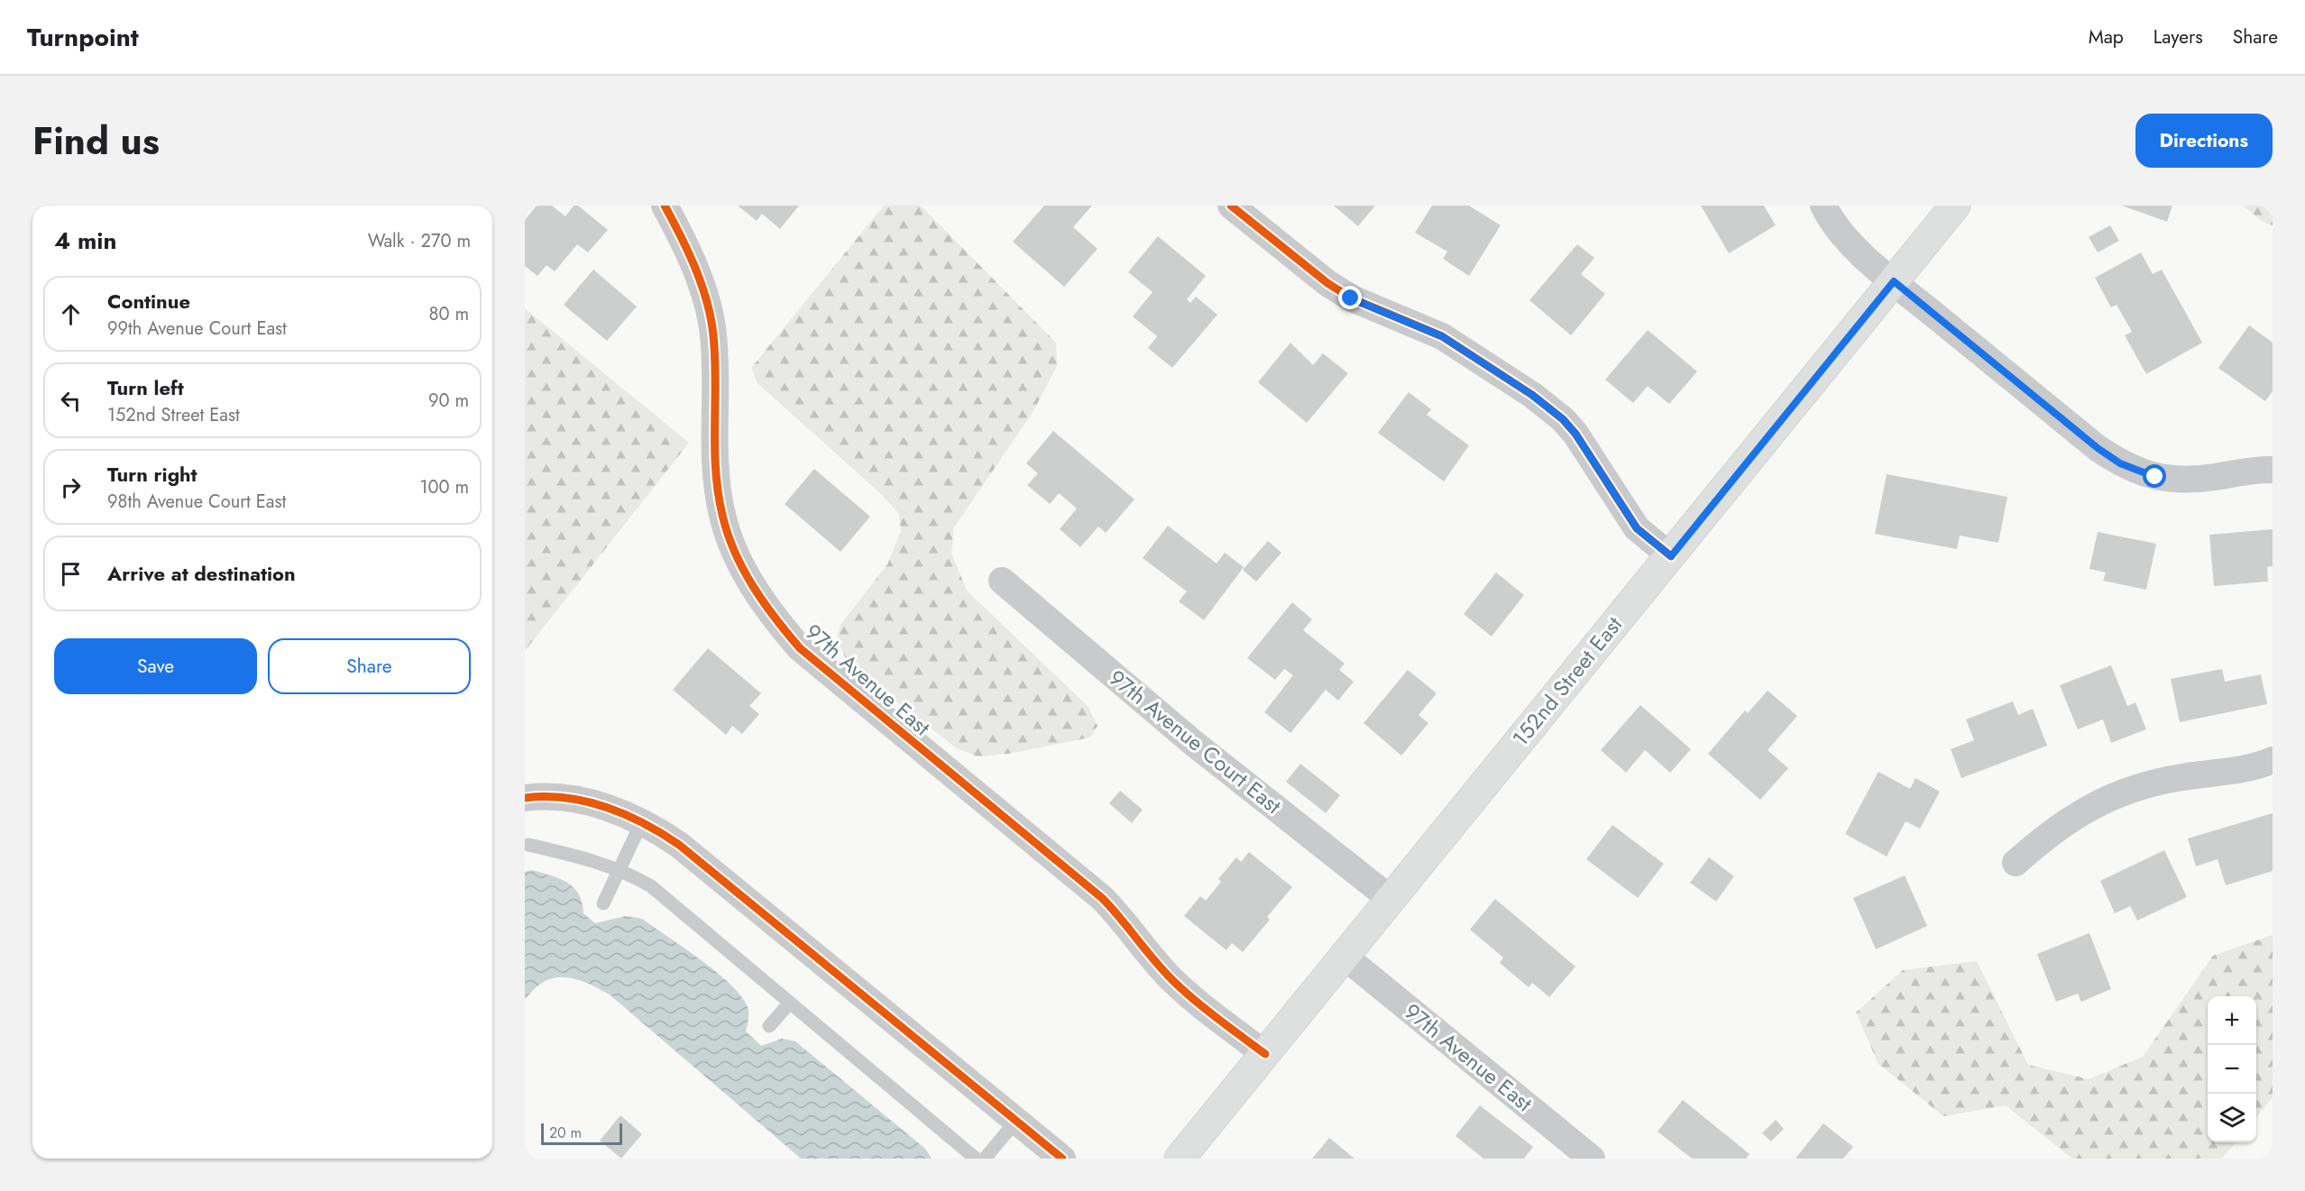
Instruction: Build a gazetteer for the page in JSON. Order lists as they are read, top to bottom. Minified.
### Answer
{"streets":{"main road":["152nd Street East"],"street":["97th Avenue East","97th Avenue Court East"]},"crossings":[["97th Avenue East","152nd Street East"],["152nd Street East","97th Avenue Court East"]],"scale_bar":"20 m","page":{"header":"Turnpoint","nav":["Map","Layers","Share"],"title":"Find us","buttons":["Directions",["Save","Share"]],"heading":["4 min","Walk · 270 m"],"list":[["Continue","99th Avenue Court East","80 m"],["Turn left","152nd Street East","90 m"],["Turn right","98th Avenue Court East","100 m"],"Arrive at destination"],"map_buttons":["+","−"],"scale":"20 m"}}
